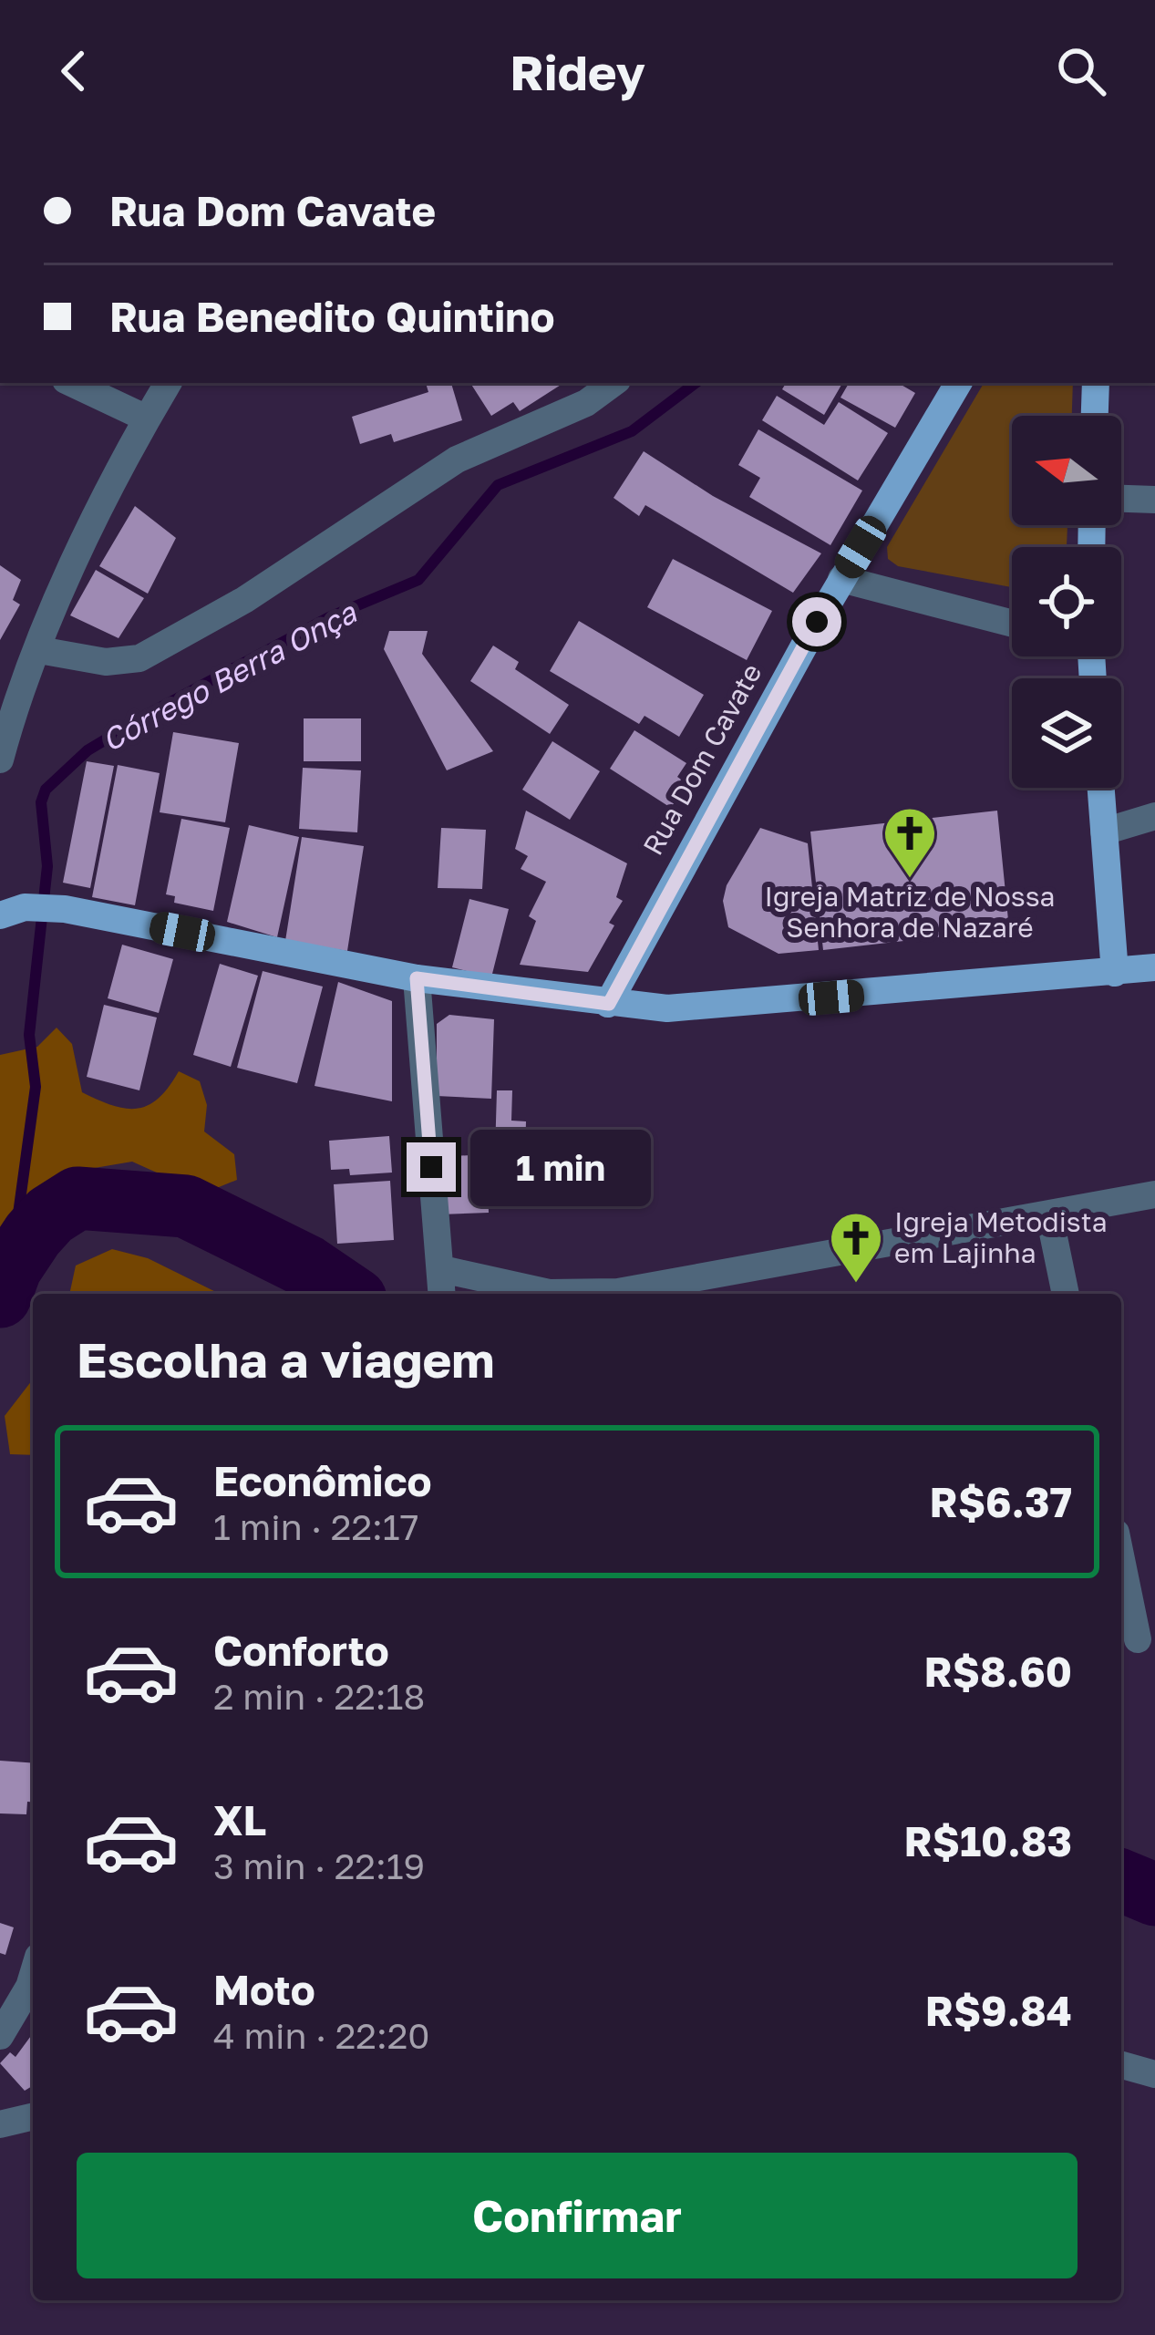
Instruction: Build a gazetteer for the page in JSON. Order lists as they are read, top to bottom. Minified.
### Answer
{"streets":{"main road":["Rua Dom Cavate"]},"water":["Córrego Berra Onça"],"places":{"church":["Igreja Matriz de Nossa Senhora de Nazaré","Igreja Metodista em Lajinha"]},"north":"left","page":{"header":"Ridey","banner":["Rua Dom Cavate","Rua Benedito Quintino"],"bubble":"1 min","heading":"Escolha a viagem","list":[{"name":"Econômico","note":"1 min · 22:17","value":"R$6.37"},{"name":"Conforto","note":"2 min · 22:18","value":"R$8.60"},{"name":"XL","note":"3 min · 22:19","value":"R$10.83"},{"name":"Moto","note":"4 min · 22:20","value":"R$9.84"}],"buttons":"Confirmar"}}
